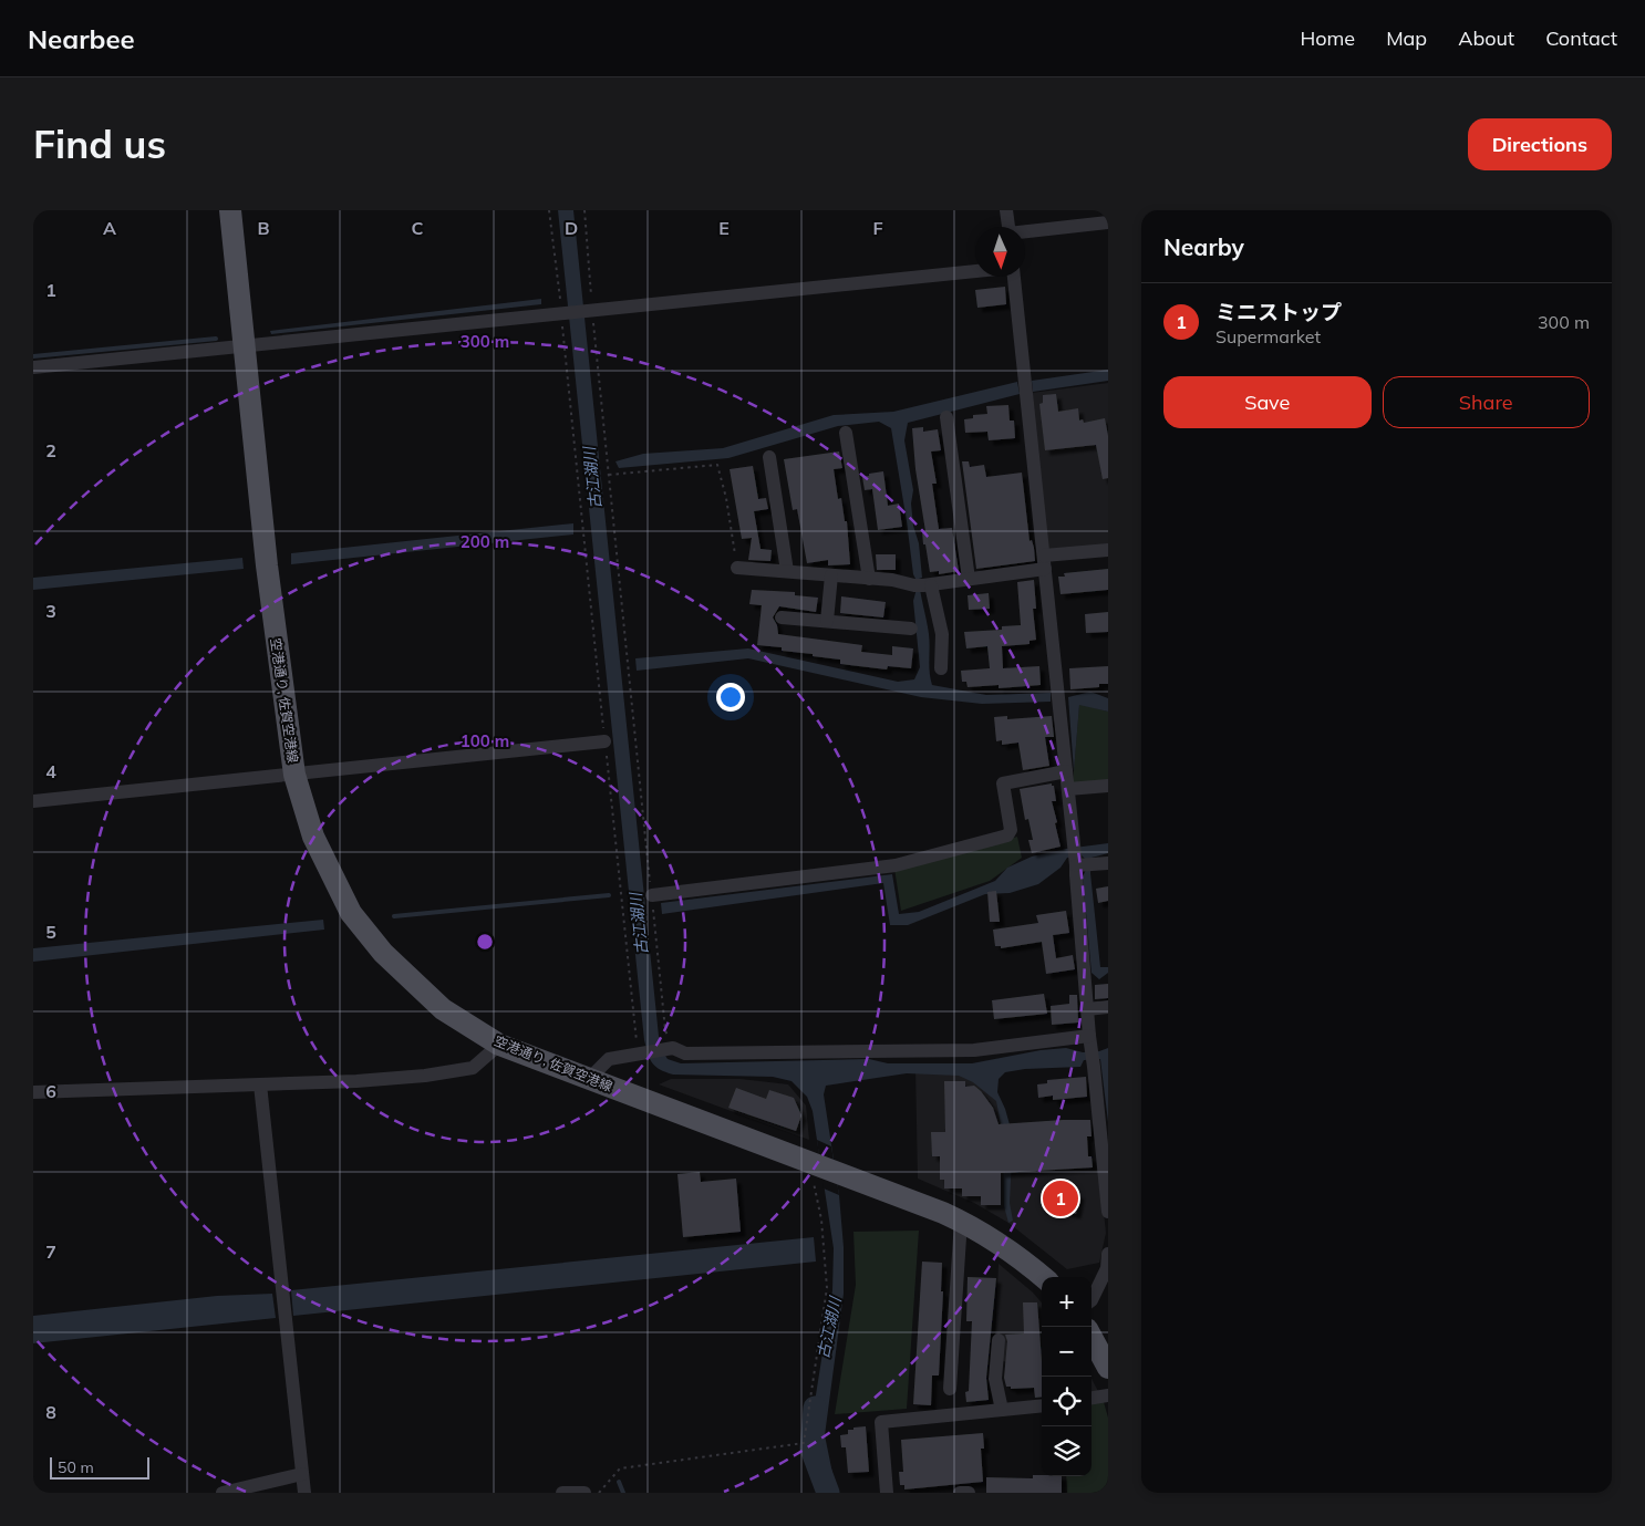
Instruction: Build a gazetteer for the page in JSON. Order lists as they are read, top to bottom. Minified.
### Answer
{"streets":{"main road":["空港通り, 佐賀空港線"]},"water":["古江湖川"],"scale_bar":"50 m","north":"bottom","page":{"header":"Nearbee","nav":["Home","Map","About","Contact"],"buttons":["Directions",["Save","Share"]],"title":"Find us","heading":"Nearby","list":[{"mark":"1","name":"ミニストップ","note":"Supermarket","value":"300 m"}],"pins":"1","map_buttons":["+","−"],"scale":"50 m"},"grid":{"columns":["A","B","C","D","E","F"],"rows":["1","2","3","4","5","6","7","8"]},"rings":["300 m","200 m","100 m"]}
